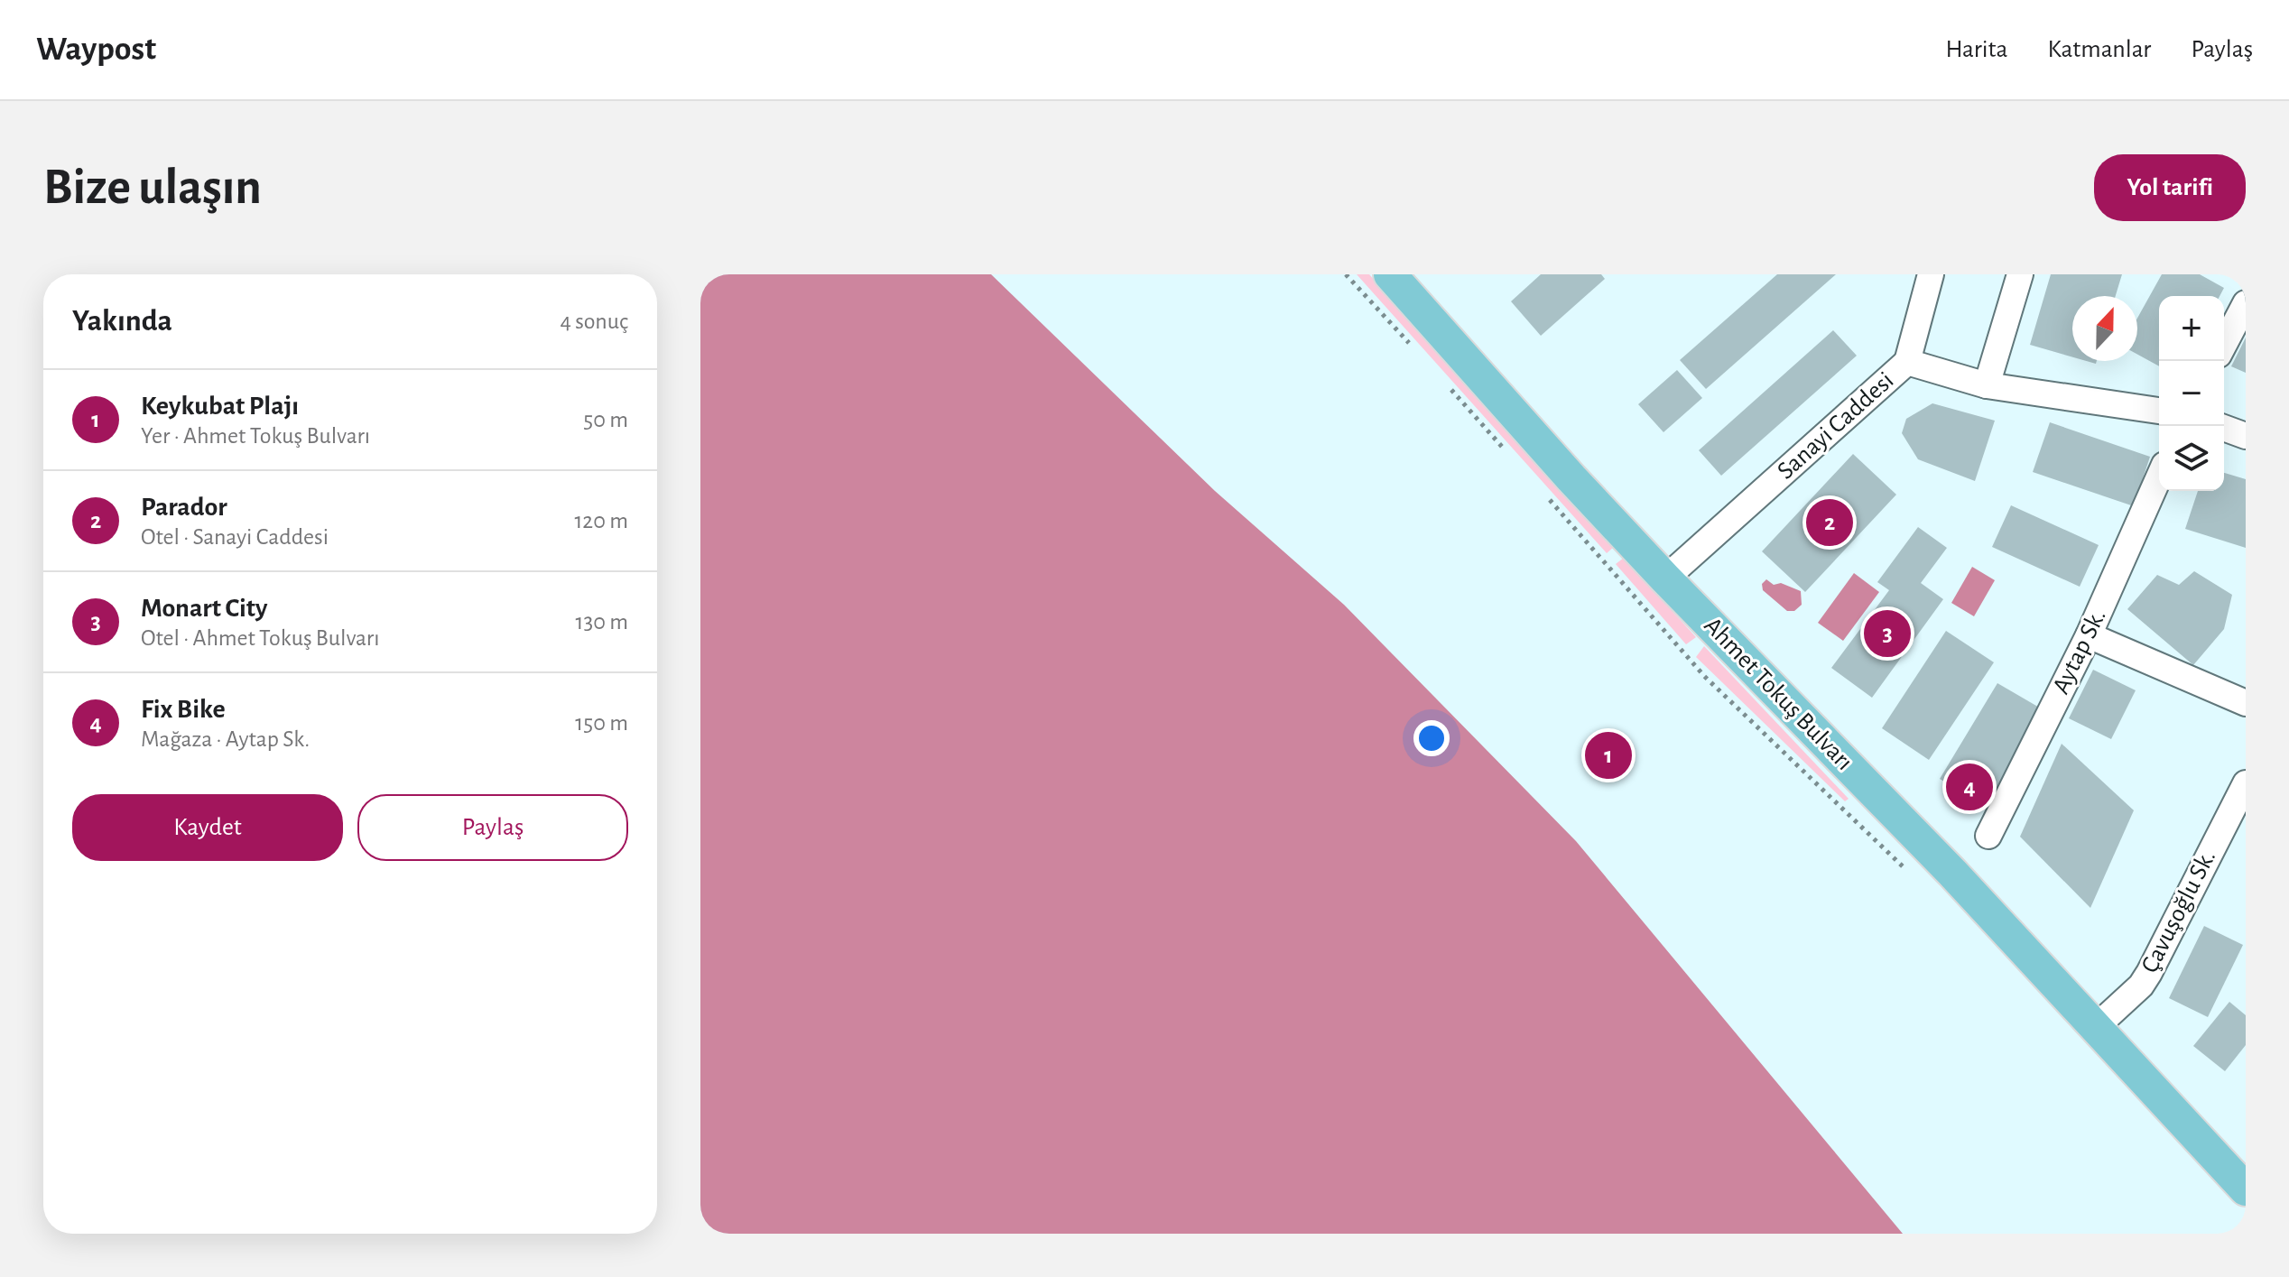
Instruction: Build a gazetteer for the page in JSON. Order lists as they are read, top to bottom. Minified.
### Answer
{"streets":{"main road":["Ahmet Tokuş Bulvarı"],"street":["Sanayi Caddesi","Aytap Sk.","Çavuşoğlu Sk."]},"crossings":[["Sanayi Caddesi","Ahmet Tokuş Bulvarı"],["Ahmet Tokuş Bulvarı","Çavuşoğlu Sk."]],"north":"top","page":{"header":"Waypost","nav":["Harita","Katmanlar","Paylaş"],"buttons":["Yol tarifi",["Kaydet","Paylaş"]],"title":"Bize ulaşın","heading":["Yakında","4 sonuç"],"map_buttons":["+","−"],"list":[{"mark":"1","name":"Keykubat Plajı","note":"Yer · Ahmet Tokuş Bulvarı","value":"50 m"},{"mark":"2","name":"Parador","note":"Otel · Sanayi Caddesi","value":"120 m"},{"mark":"3","name":"Monart City","note":"Otel · Ahmet Tokuş Bulvarı","value":"130 m"},{"mark":"4","name":"Fix Bike","note":"Mağaza · Aytap Sk.","value":"150 m"}],"pins":["2","3","1","4"]}}
